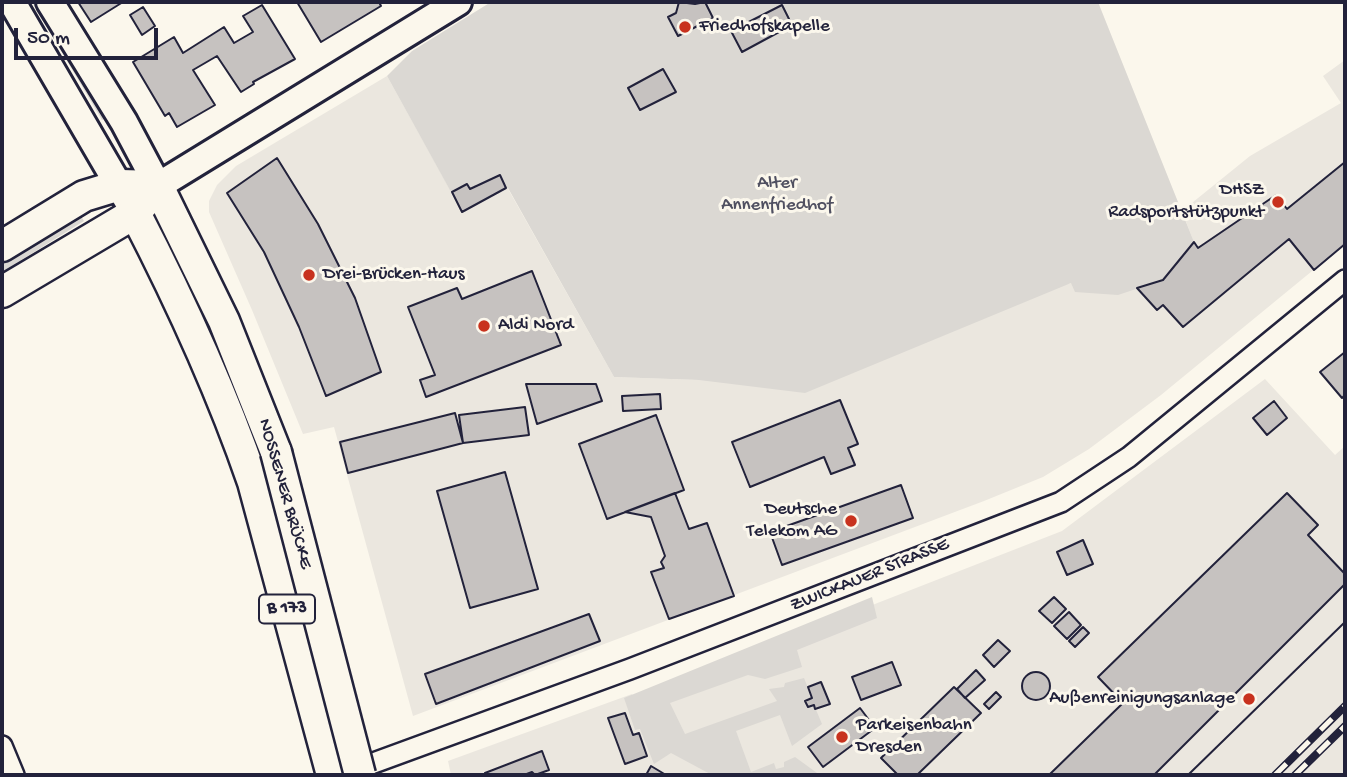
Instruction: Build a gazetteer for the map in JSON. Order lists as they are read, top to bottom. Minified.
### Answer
{"streets":{"main road":["NOSSENER BRÜCKE","B 173"],"street":["ZWICKAUER STRASSE"]},"parks":["Alter Annenfriedhof"],"places":["Friedhofskapelle","DHSZ Radsportstützpunkt","Drei-Brücken-Haus","Aldi Nord","Deutsche Telekom AG","Außenreinigungsanlage","Parkeisenbahn Dresden"],"scale_bar":"50 m"}
